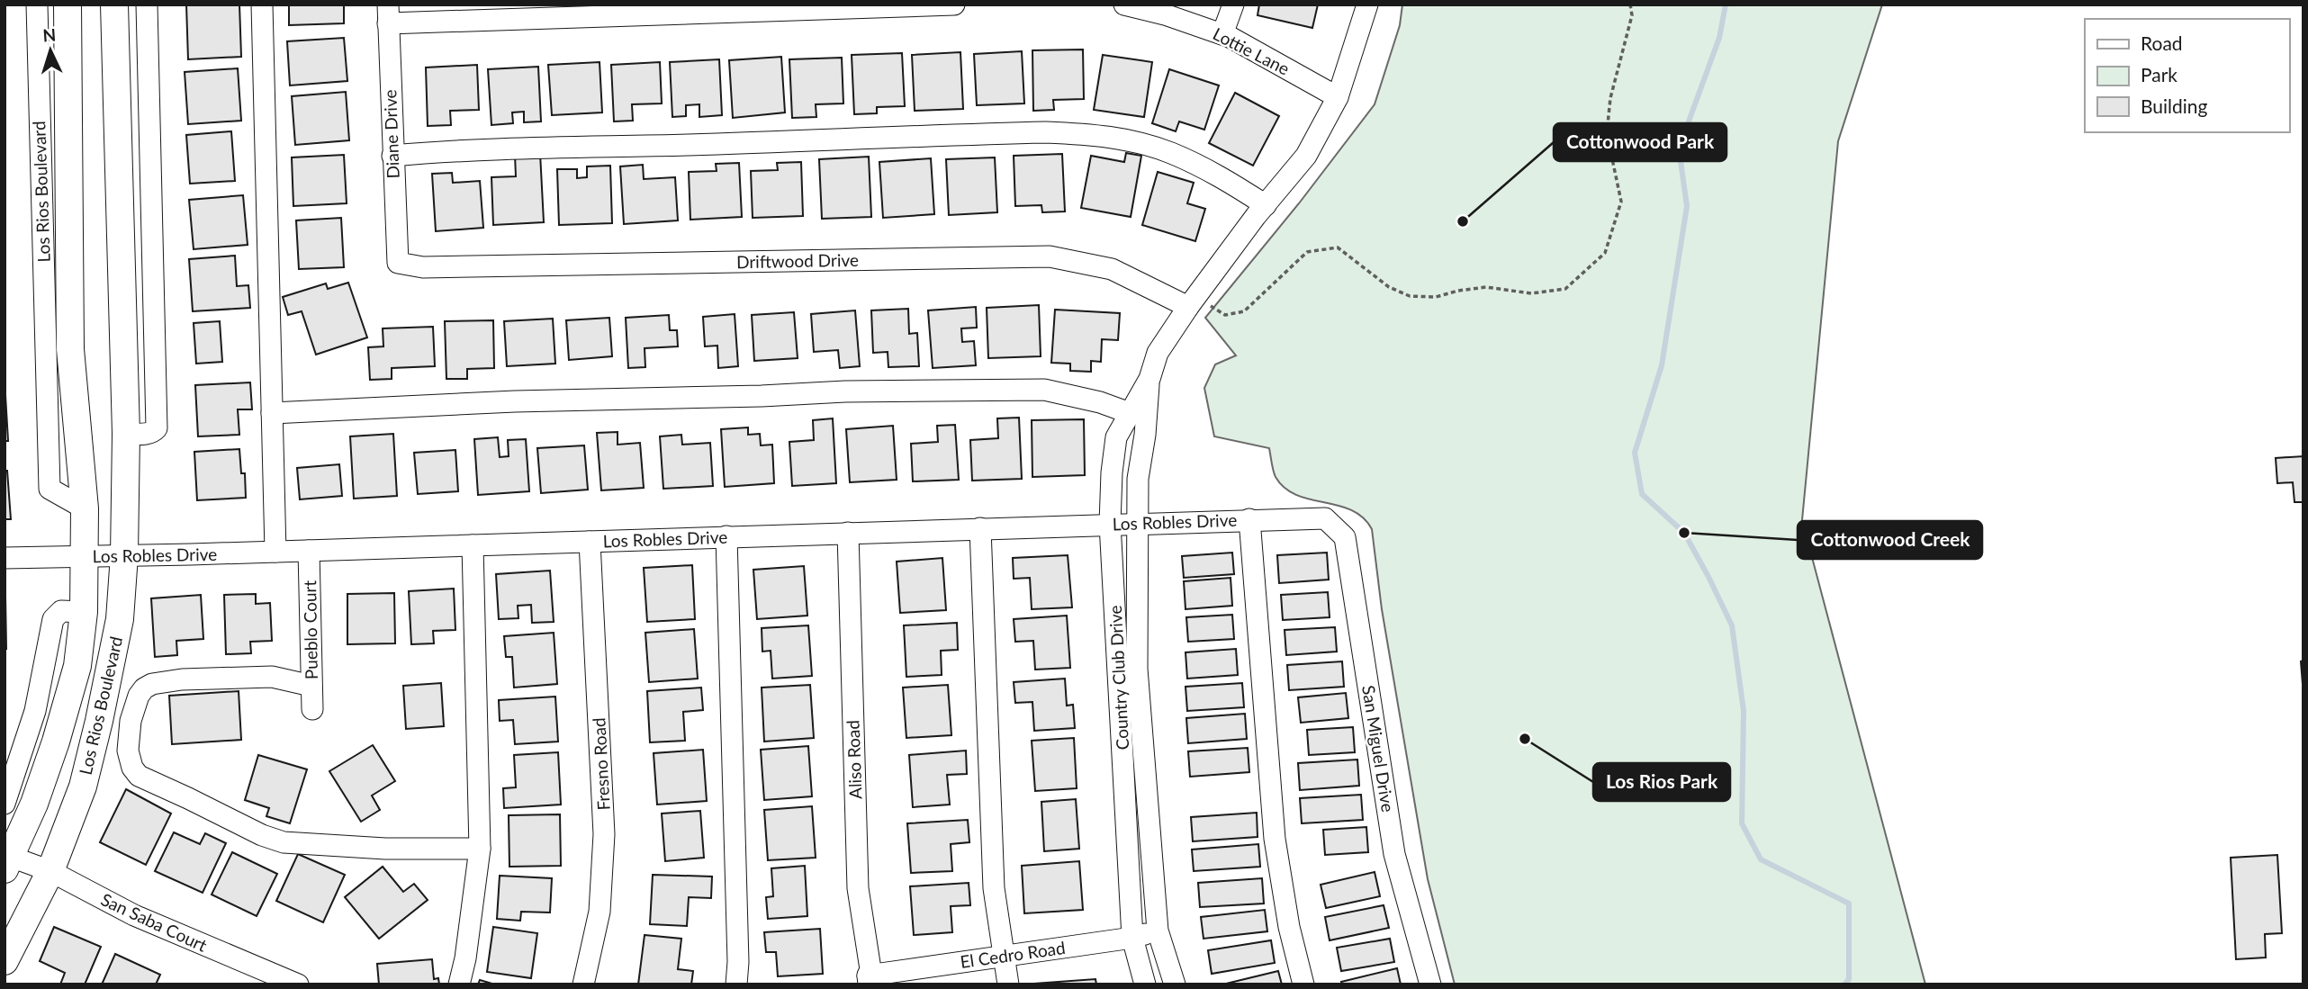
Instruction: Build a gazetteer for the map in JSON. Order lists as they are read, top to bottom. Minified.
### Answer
{"streets":{"main road":["Los Rios Boulevard"],"street":["Lottie Lane","Diane Drive","Driftwood Drive","Los Robles Drive","Pueblo Court","Country Club Drive","San Miguel Drive","Aliso Road","Fresno Road","San Saba Court","El Cedro Road"]},"crossings":[["Lottie Lane","Country Club Drive"],["Diane Drive","Driftwood Drive"],["Los Rios Boulevard","Los Robles Drive"],["Los Rios Boulevard","San Saba Court"],["Driftwood Drive","Country Club Drive"],["Los Robles Drive","Pueblo Court"],["Los Robles Drive","Country Club Drive"],["Los Robles Drive","San Miguel Drive"],["Los Robles Drive","Aliso Road"],["Los Robles Drive","Fresno Road"],["Country Club Drive","El Cedro Road"],["Aliso Road","El Cedro Road"]],"places":["Cottonwood Park","Cottonwood Creek","Los Rios Park"],"legend":["Road","Park","Building"],"north":"top"}
